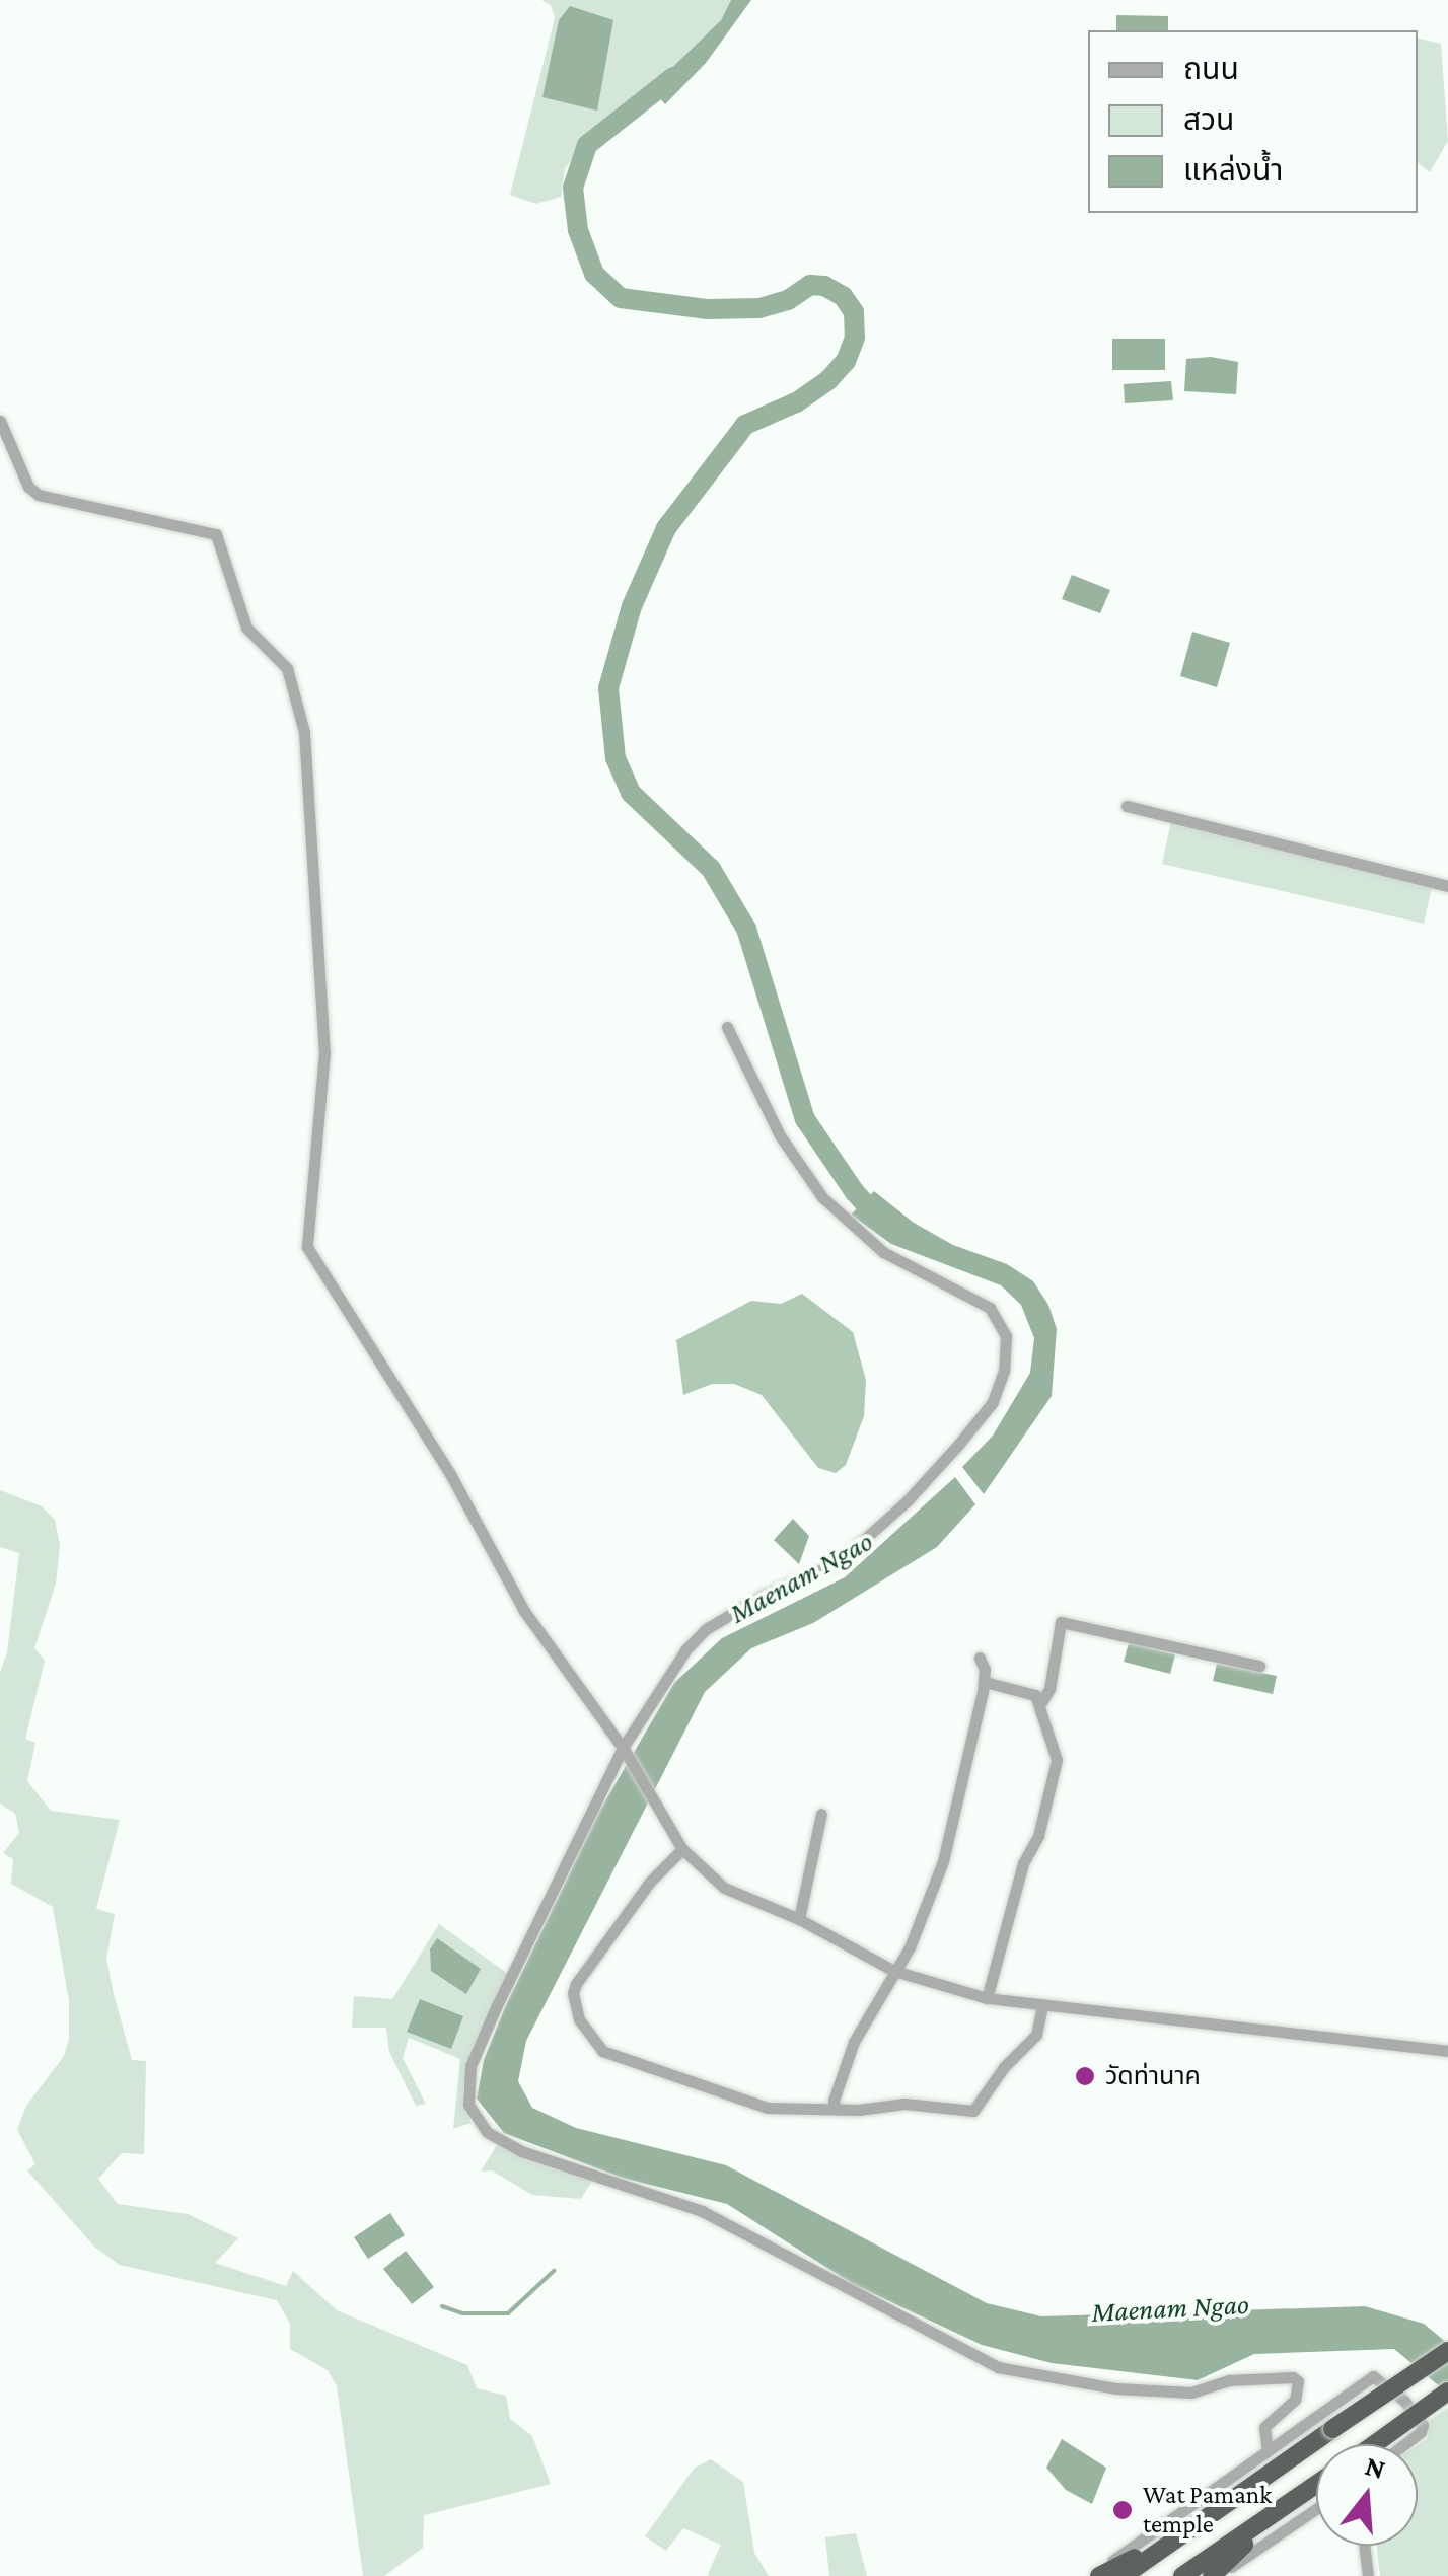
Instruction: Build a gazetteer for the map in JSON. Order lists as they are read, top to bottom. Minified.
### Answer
{"water":["Maenam Ngao"],"places":["วัดท่านาค","Wat Pamank temple"],"legend":["ถนน","สวน","แหล่งน้ำ"],"north":"top"}
